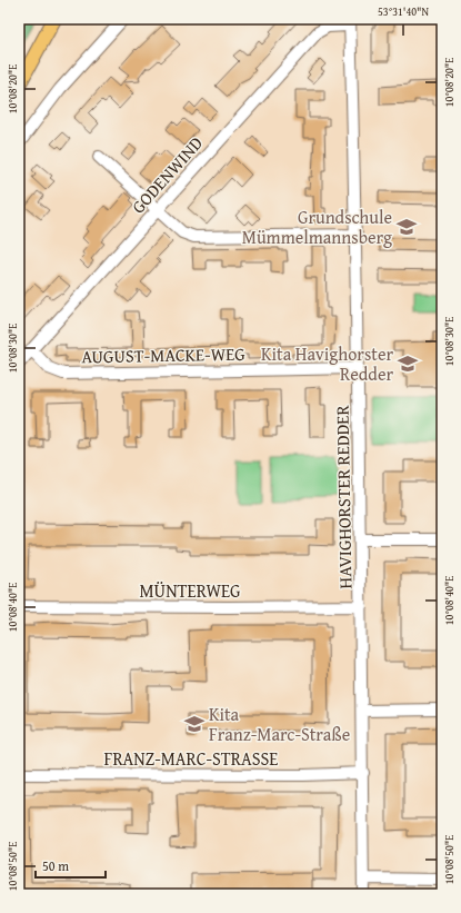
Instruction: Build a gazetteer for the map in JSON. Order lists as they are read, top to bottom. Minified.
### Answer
{"streets":{"street":["GODENWIND","AUGUST-MACKE-WEG","HAVIGHORSTER REDDER","MÜNTERWEG","FRANZ-MARC-STRASSE"]},"crossings":[["GODENWIND","AUGUST-MACKE-WEG"],["GODENWIND","HAVIGHORSTER REDDER"],["AUGUST-MACKE-WEG","HAVIGHORSTER REDDER"],["HAVIGHORSTER REDDER","MÜNTERWEG"],["HAVIGHORSTER REDDER","FRANZ-MARC-STRASSE"]],"places":{"school or university":["Grundschule Mümmelmannsberg","Kita Havighorster Redder","Kita Franz-Marc-Straße"]},"scale_bar":"50 m","coordinates":["53°31'40\"N","10°08'20\"E","10°08'30\"E","10°08'40\"E","10°08'50\"E"]}
